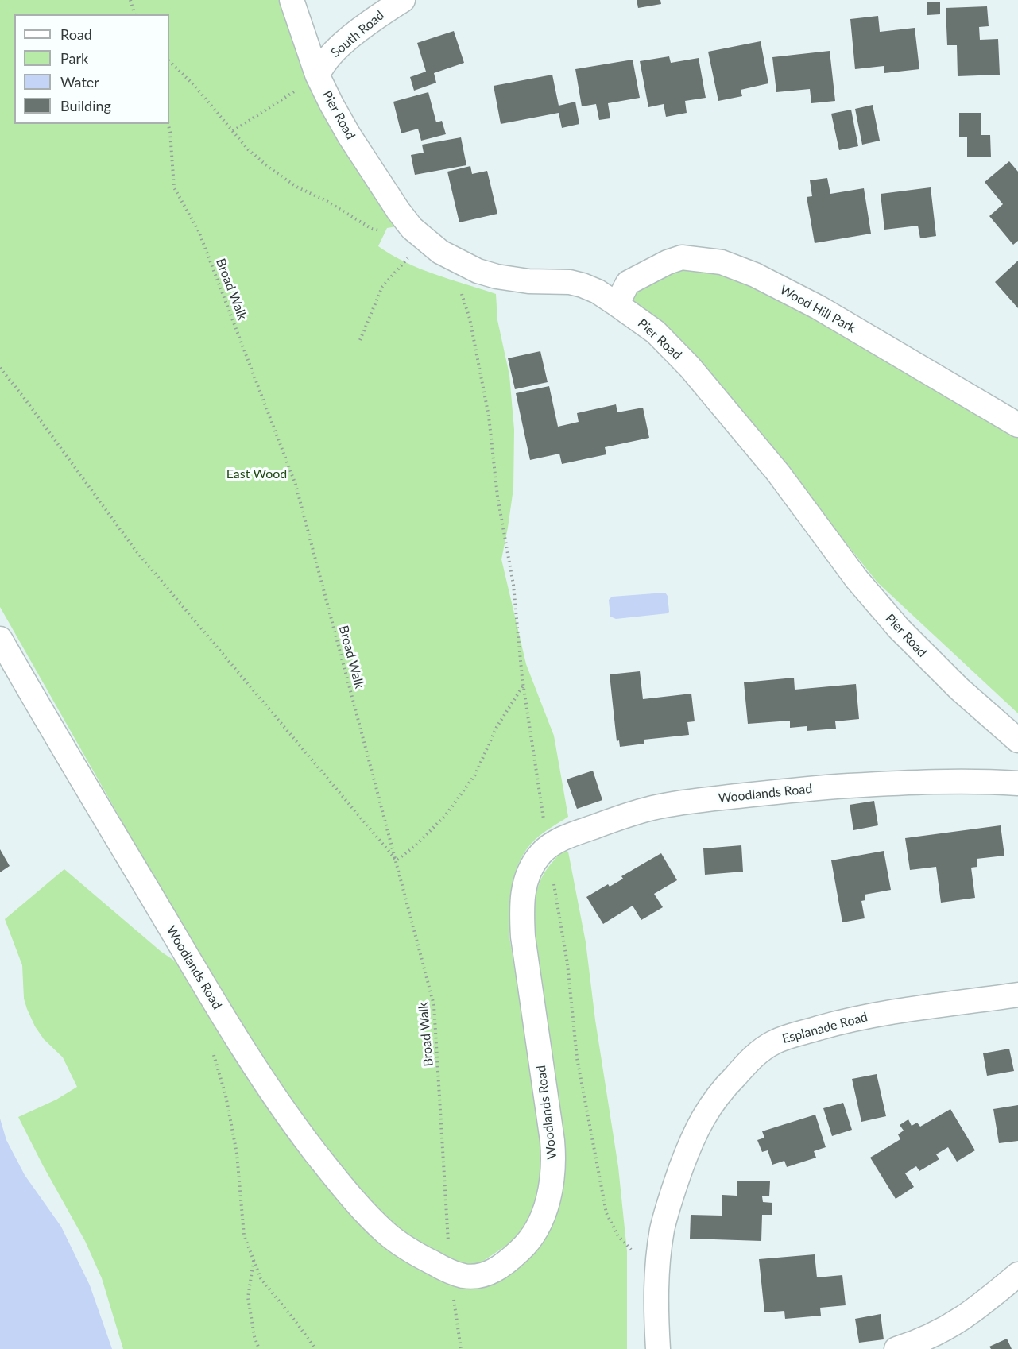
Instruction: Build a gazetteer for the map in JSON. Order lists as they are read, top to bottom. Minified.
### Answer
{"streets":{"street":["South Road","Pier Road","Wood Hill Park","Woodlands Road","Esplanade Road"],"path":["Broad Walk"]},"crossings":[["South Road","Pier Road"],["Pier Road","Wood Hill Park"]],"parks":["East Wood"],"legend":["Road","Park","Water","Building"]}
